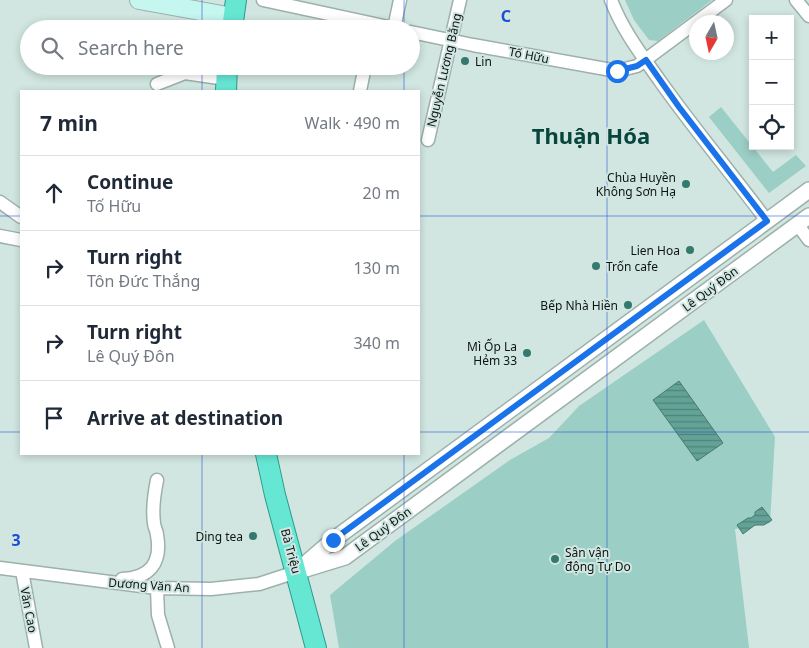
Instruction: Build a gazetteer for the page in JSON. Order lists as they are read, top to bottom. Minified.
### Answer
{"streets":{"highway":["Bà Triệu"],"street":["Tố Hữu","Nguyễn Lương Bằng","Lê Quý Đôn","Dương Văn An","Văn Cao"]},"crossings":[["Tố Hữu","Nguyễn Lương Bằng"],["Lê Quý Đôn","Bà Triệu"],["Lê Quý Đôn","Dương Văn An"],["Bà Triệu","Dương Văn An"],["Dương Văn An","Văn Cao"]],"districts":["Thuận Hóa"],"places":["Lin","Chùa Huyền Không Sơn Hạ","Lien Hoa","Trốn cafe","Bếp Nhà Hiền","Mì Ốp La Hẻm 33","Ding tea","Sân vận động Tự Do"],"north":"bottom","page":{"map_buttons":["+","−"],"search":"Search here","heading":["7 min","Walk · 490 m"],"list":[["Continue","Tố Hữu","20 m"],["Turn right","Tôn Đức Thắng","130 m"],["Turn right","Lê Quý Đôn","340 m"],"Arrive at destination"]},"grid":{"columns":["C"],"rows":["3"]}}
